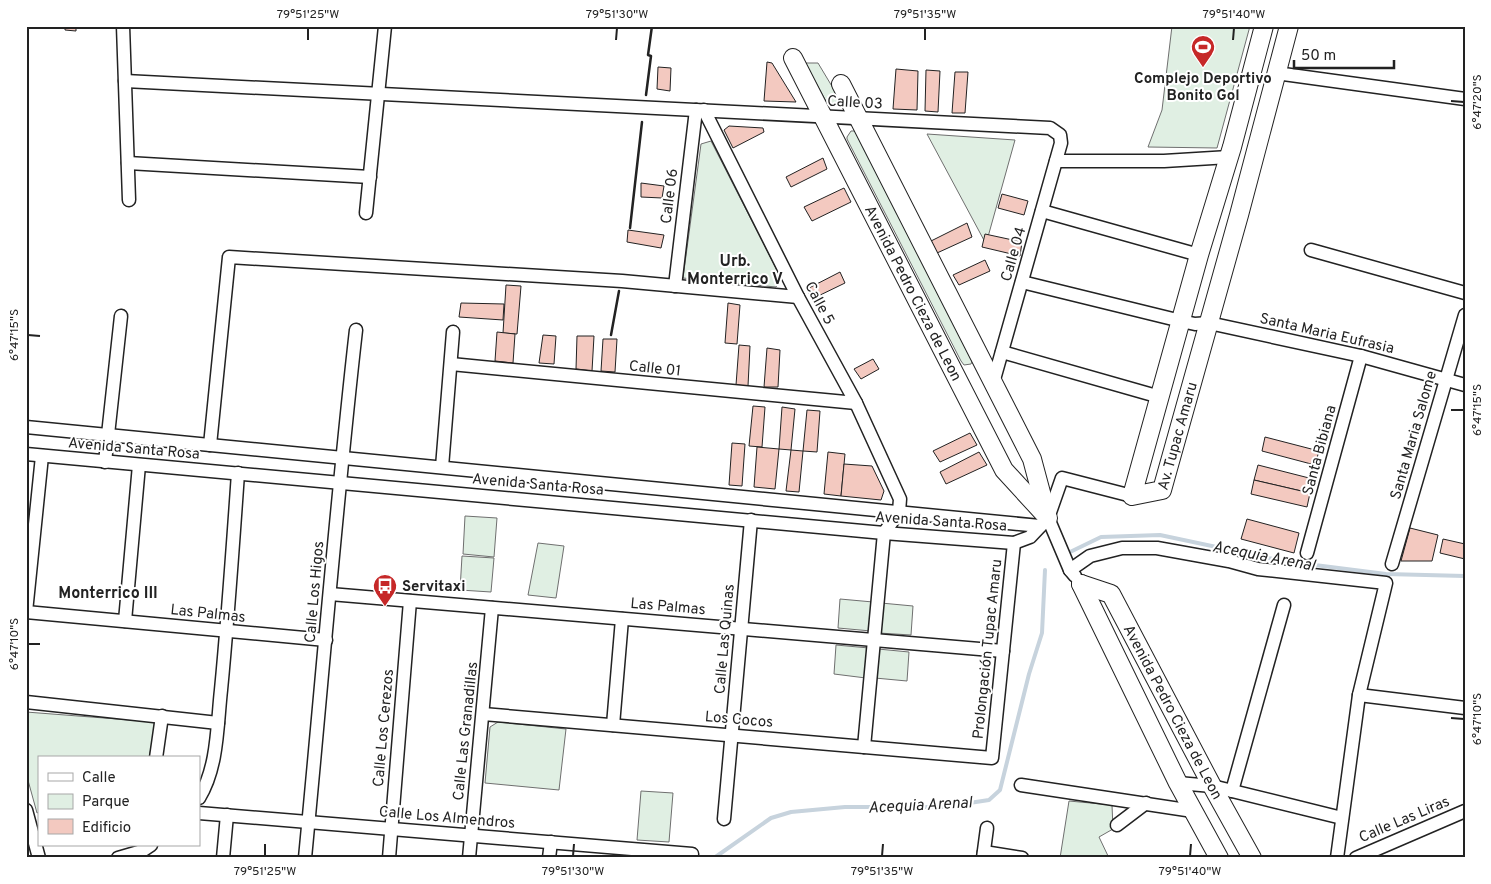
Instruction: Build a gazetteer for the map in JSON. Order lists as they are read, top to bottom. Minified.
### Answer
{"streets":{"street":["Calle 03","Calle 06","Calle 04","Avenida Pedro Cieza de Leon","Calle 5","Santa Maria Eufrasia","Calle 01","Av. Tupac Amaru","Santa Maria Salome","Avenida Santa Rosa","Santa Bibiana","Calle Los Higos","Las Palmas","Calle Las Quinas","Prolongación Tupac Amaru","Los Cocos","Calle Los Cerezos","Calle Las Granadillas","Calle Los Almendros","Calle Las Liras"]},"crossings":[["Calle 03","Calle 06"],["Calle 03","Calle 04"],["Calle 03","Avenida Pedro Cieza de Leon"],["Calle 03","Calle 5"],["Calle 06","Calle 5"],["Calle 04","Avenida Pedro Cieza de Leon"],["Calle 04","Santa Maria Eufrasia"],["Avenida Pedro Cieza de Leon","Avenida Santa Rosa"],["Calle 5","Calle 01"],["Calle 5","Avenida Santa Rosa"],["Santa Maria Eufrasia","Av. Tupac Amaru"],["Santa Maria Eufrasia","Santa Maria Salome"],["Santa Maria Eufrasia","Santa Bibiana"],["Avenida Santa Rosa","Calle Los Higos"],["Avenida Santa Rosa","Calle Las Quinas"],["Avenida Santa Rosa","Prolongación Tupac Amaru"],["Calle Los Higos","Las Palmas"],["Calle Los Higos","Calle Los Almendros"],["Las Palmas","Calle Las Quinas"],["Las Palmas","Prolongación Tupac Amaru"],["Las Palmas","Calle Los Cerezos"],["Las Palmas","Calle Las Granadillas"],["Calle Las Quinas","Los Cocos"],["Prolongación Tupac Amaru","Los Cocos"],["Los Cocos","Calle Las Granadillas"],["Calle Los Cerezos","Calle Los Almendros"],["Calle Las Granadillas","Calle Los Almendros"]],"districts":["Urb. Monterrico V","Monterrico III"],"water":["Acequia Arenal"],"places":{"sports":["Complejo Deportivo Bonito Gol"],"bus stop":["Servitaxi"]},"legend":["Calle","Parque","Edificio"],"scale_bar":"50 m","coordinates":["79°51'25\"W","79°51'30\"W","79°51'35\"W","79°51'40\"W","6°47'20\"S","6°47'15\"S","6°47'10\"S"]}
